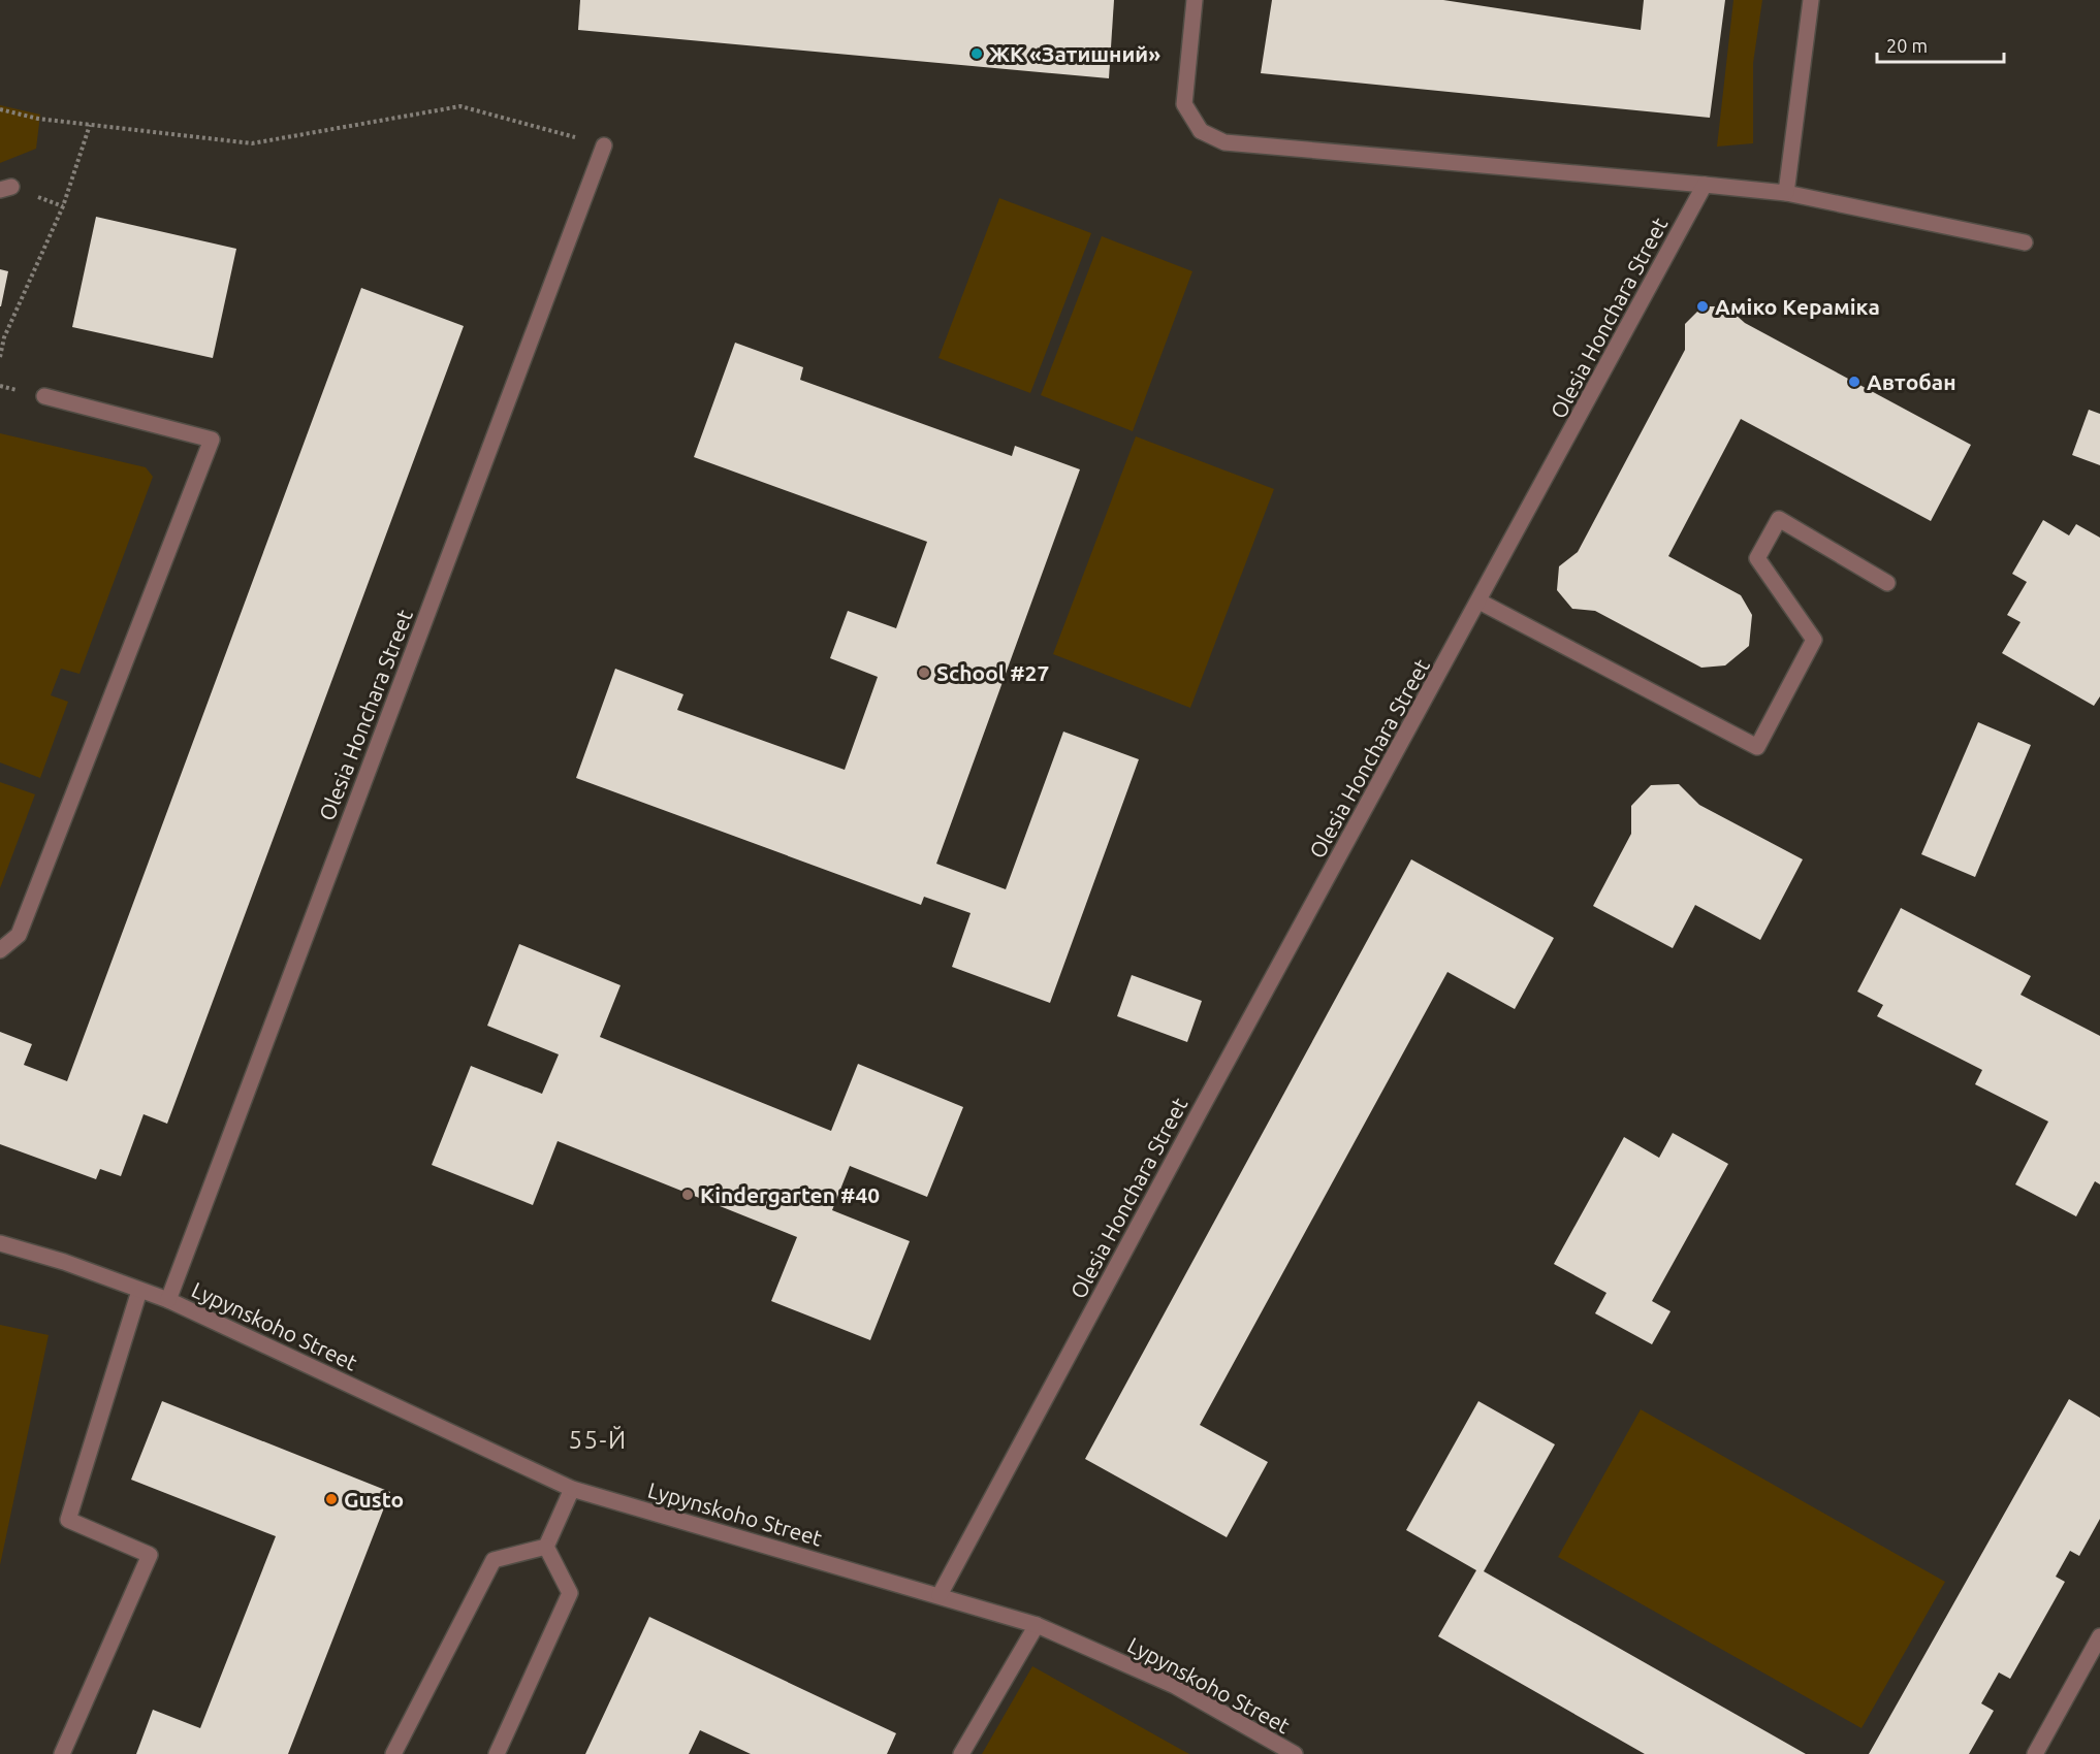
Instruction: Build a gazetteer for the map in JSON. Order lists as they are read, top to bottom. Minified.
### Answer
{"streets":{"street":["Olesia Honchara Street","Lypynskoho Street"]},"crossings":[["Olesia Honchara Street","Lypynskoho Street"]],"districts":["55-Й"],"places":["ЖК «Затишний»","Аміко Кераміка","Автобан","School #27","Kindergarten #40","Gusto"],"scale_bar":"20 m"}
